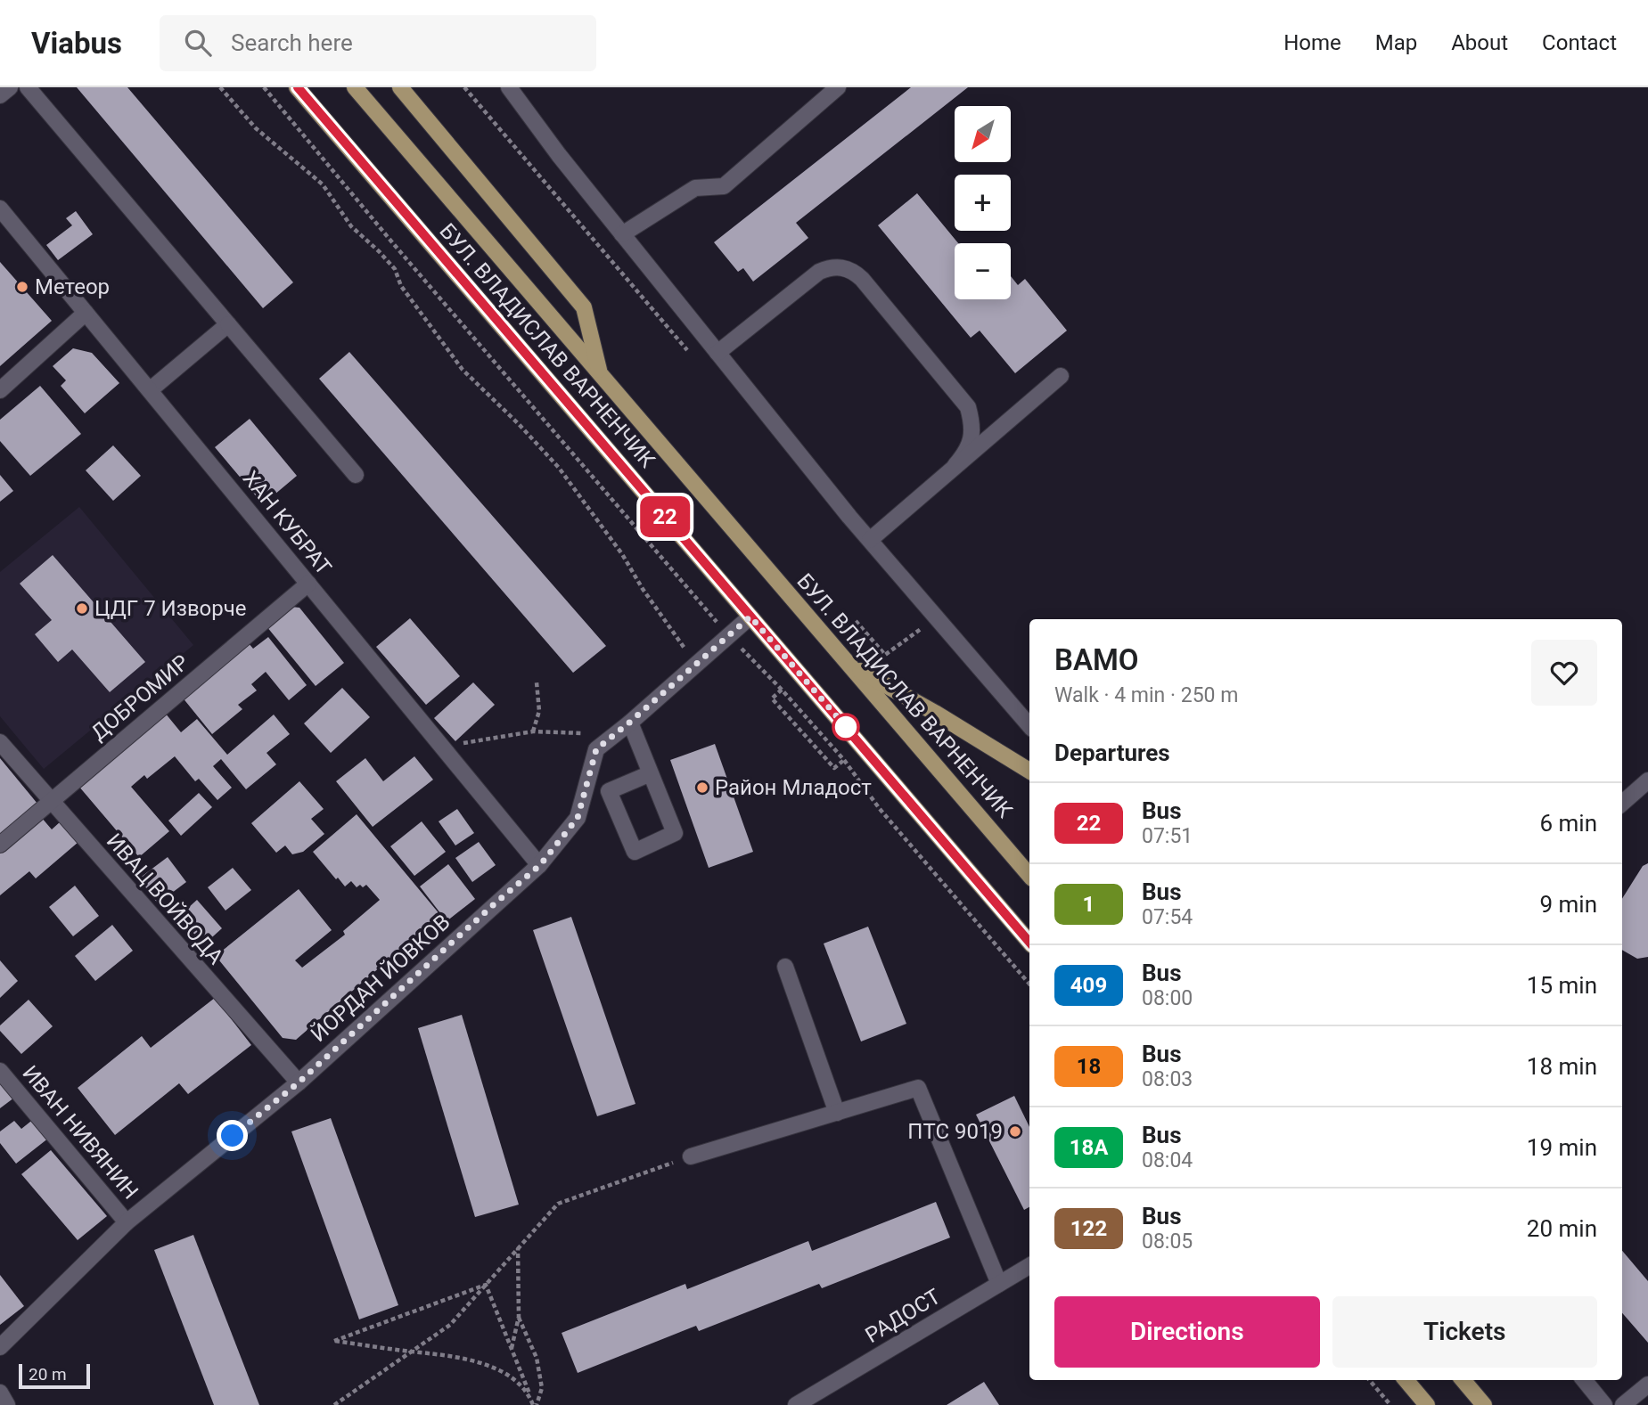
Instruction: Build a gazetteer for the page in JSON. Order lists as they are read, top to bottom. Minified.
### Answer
{"streets":{"main road":["БУЛ. ВЛАДИСЛАВ ВАРНЕНЧИК"],"street":["ХАН КУБРАТ","ДОБРОМИР","ИВАЦ ВОЙВОДА","ЙОРДАН ЙОВКОВ","ИВАН НИВЯНИН","РАДОСТ"]},"crossings":[["БУЛ. ВЛАДИСЛАВ ВАРНЕНЧИК","ЙОРДАН ЙОВКОВ"],["ХАН КУБРАТ","ДОБРОМИР"],["ХАН КУБРАТ","ЙОРДАН ЙОВКОВ"],["ДОБРОМИР","ИВАЦ ВОЙВОДА"],["ИВАЦ ВОЙВОДА","ЙОРДАН ЙОВКОВ"],["ЙОРДАН ЙОВКОВ","ИВАН НИВЯНИН"]],"places":["Метеор","ЦДГ 7 Изворче","Район Младост","ПТС 9019"],"lines":["bus line 22"],"scale_bar":"20 m","north":"bottom left","page":{"header":"Viabus","search":"Search here","nav":["Home","Map","About","Contact"],"on_map":"22","map_buttons":["+","−"],"heading":[["ВАМО","Walk · 4 min · 250 m"],"Departures"],"list":[{"mark":"22","name":"Bus","note":"07:51","value":"6 min"},{"mark":"1","name":"Bus","note":"07:54","value":"9 min"},{"mark":"409","name":"Bus","note":"08:00","value":"15 min"},{"mark":"18","name":"Bus","note":"08:03","value":"18 min"},{"mark":"18А","name":"Bus","note":"08:04","value":"19 min"},{"mark":"122","name":"Bus","note":"08:05","value":"20 min"}],"buttons":["Directions","Tickets"],"scale":"20 m"}}
